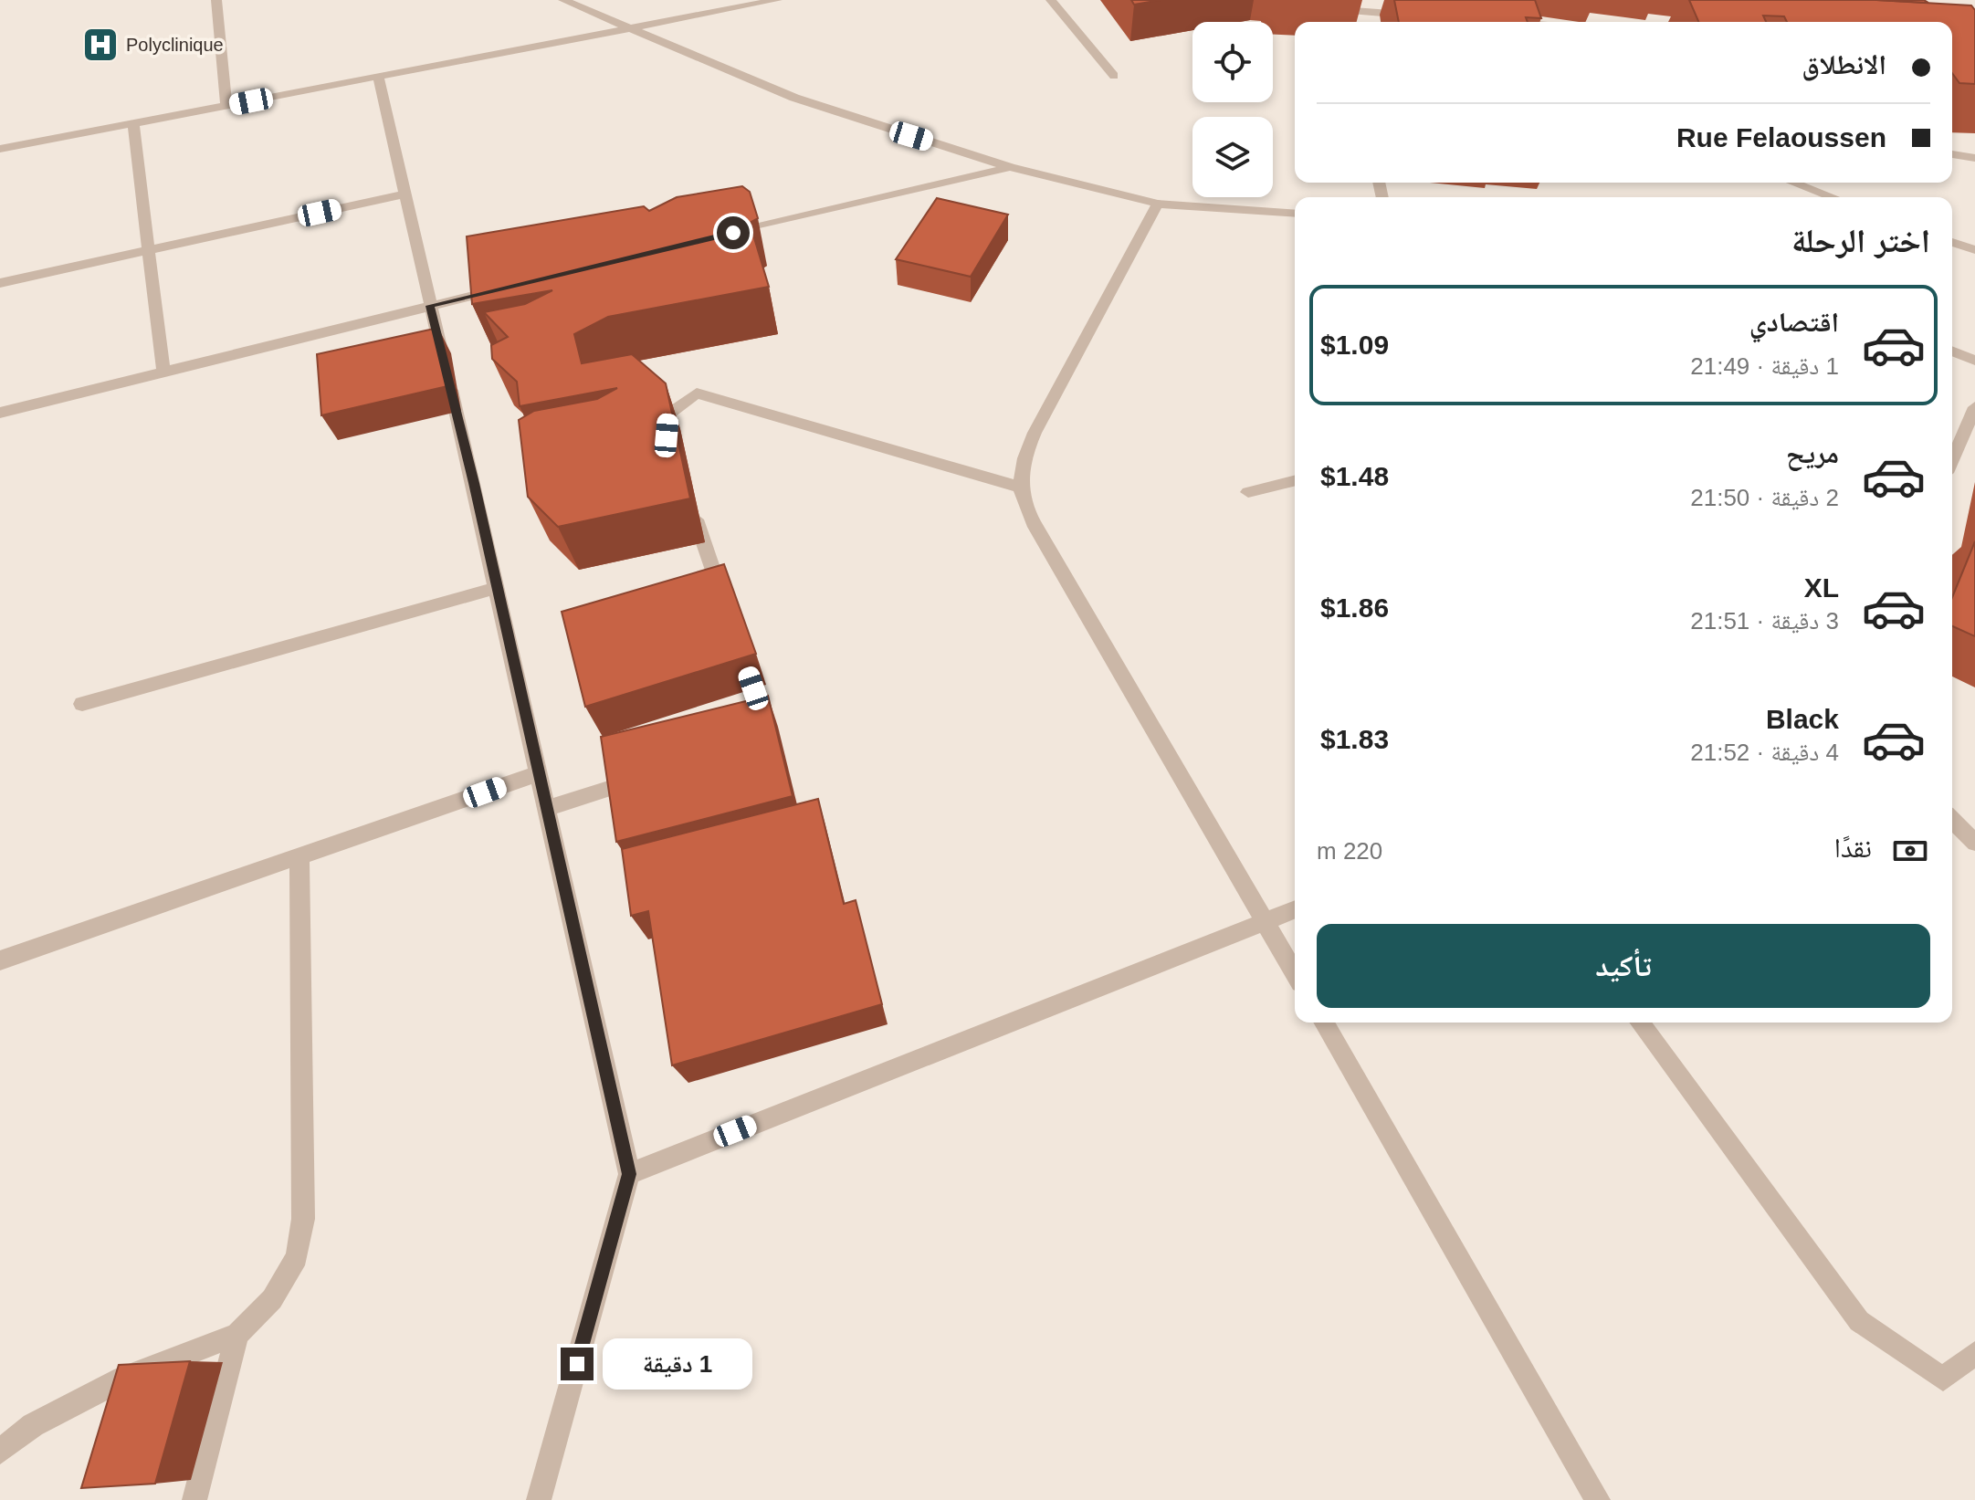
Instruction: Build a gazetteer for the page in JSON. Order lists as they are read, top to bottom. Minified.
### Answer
{"places":{"hospital":["Polyclinique"]},"page":{"banner":["الانطلاق","Rue Felaoussen"],"heading":"اختر الرحلة","list":[{"name":"اقتصادي","note":"1 دقيقة · 21:49","value":"$1.09"},{"name":"مريح","note":"2 دقيقة · 21:50","value":"$1.48"},{"name":"XL","note":"3 دقيقة · 21:51","value":"$1.86"},{"name":"Black","note":"4 دقيقة · 21:52","value":"$1.83"}],"pay":["نقدًا","220 m"],"buttons":"تأكيد","bubble":"1 دقيقة"}}
